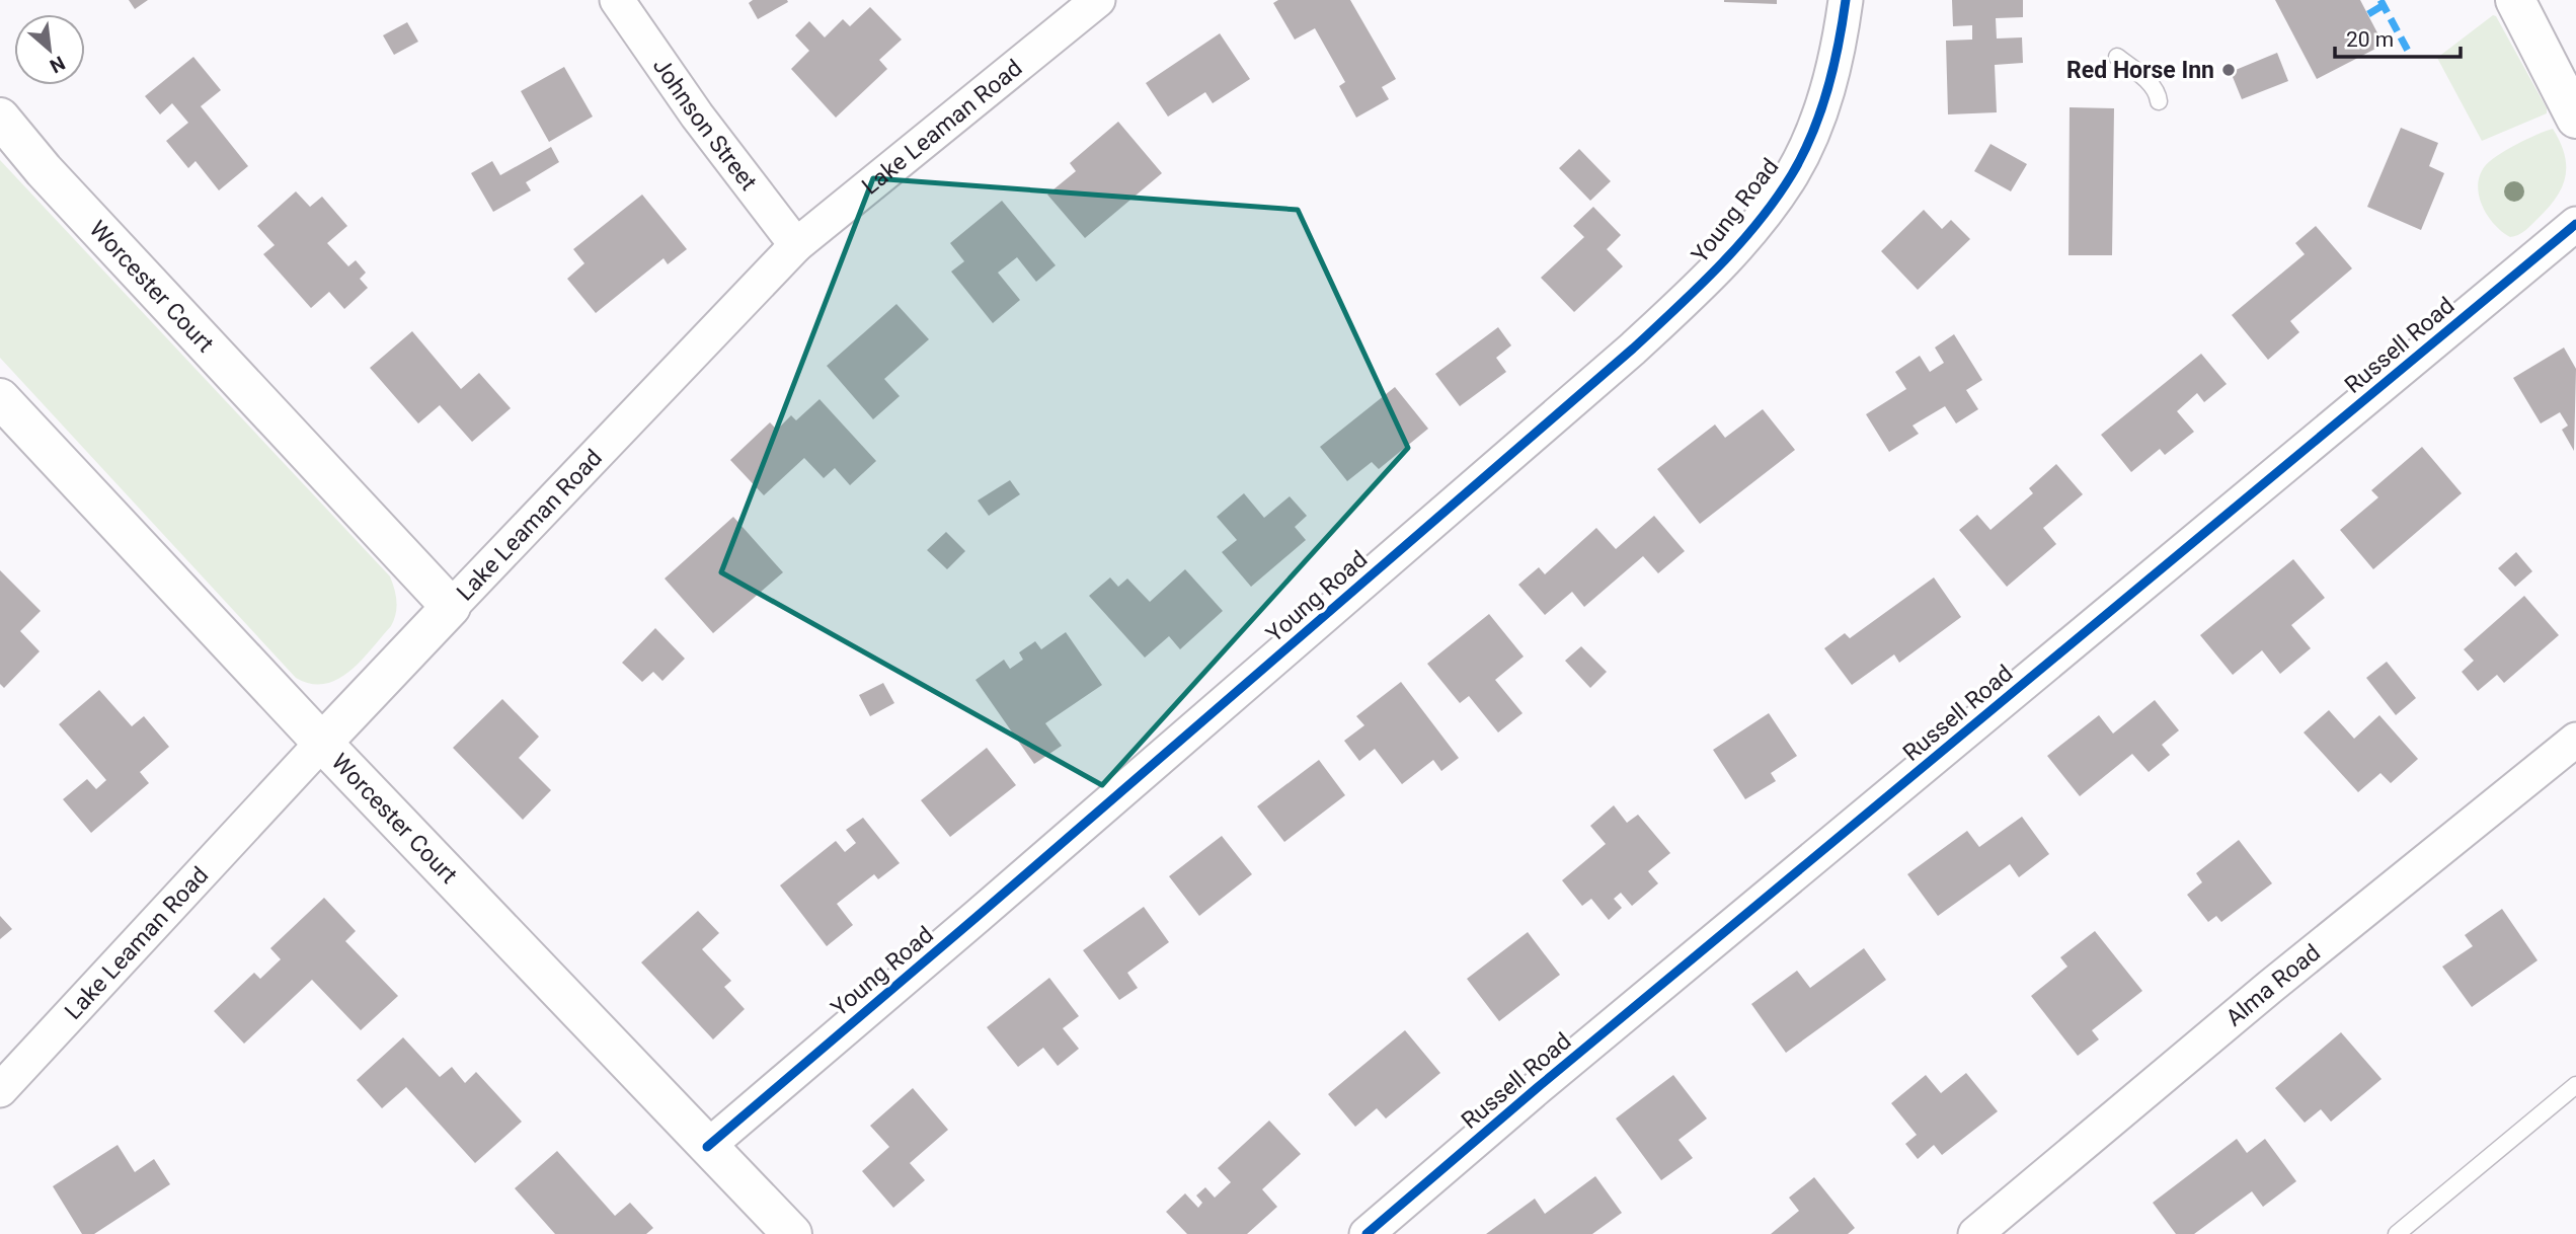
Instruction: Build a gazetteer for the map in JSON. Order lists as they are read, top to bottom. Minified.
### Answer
{"streets":{"street":["Johnson Street","Lake Leaman Road","Young Road","Worcester Court","Russell Road","Alma Road"]},"crossings":[["Johnson Street","Lake Leaman Road"],["Lake Leaman Road","Worcester Court"],["Young Road","Worcester Court"]],"places":["Red Horse Inn"],"scale_bar":"20 m","north":"bottom right"}
